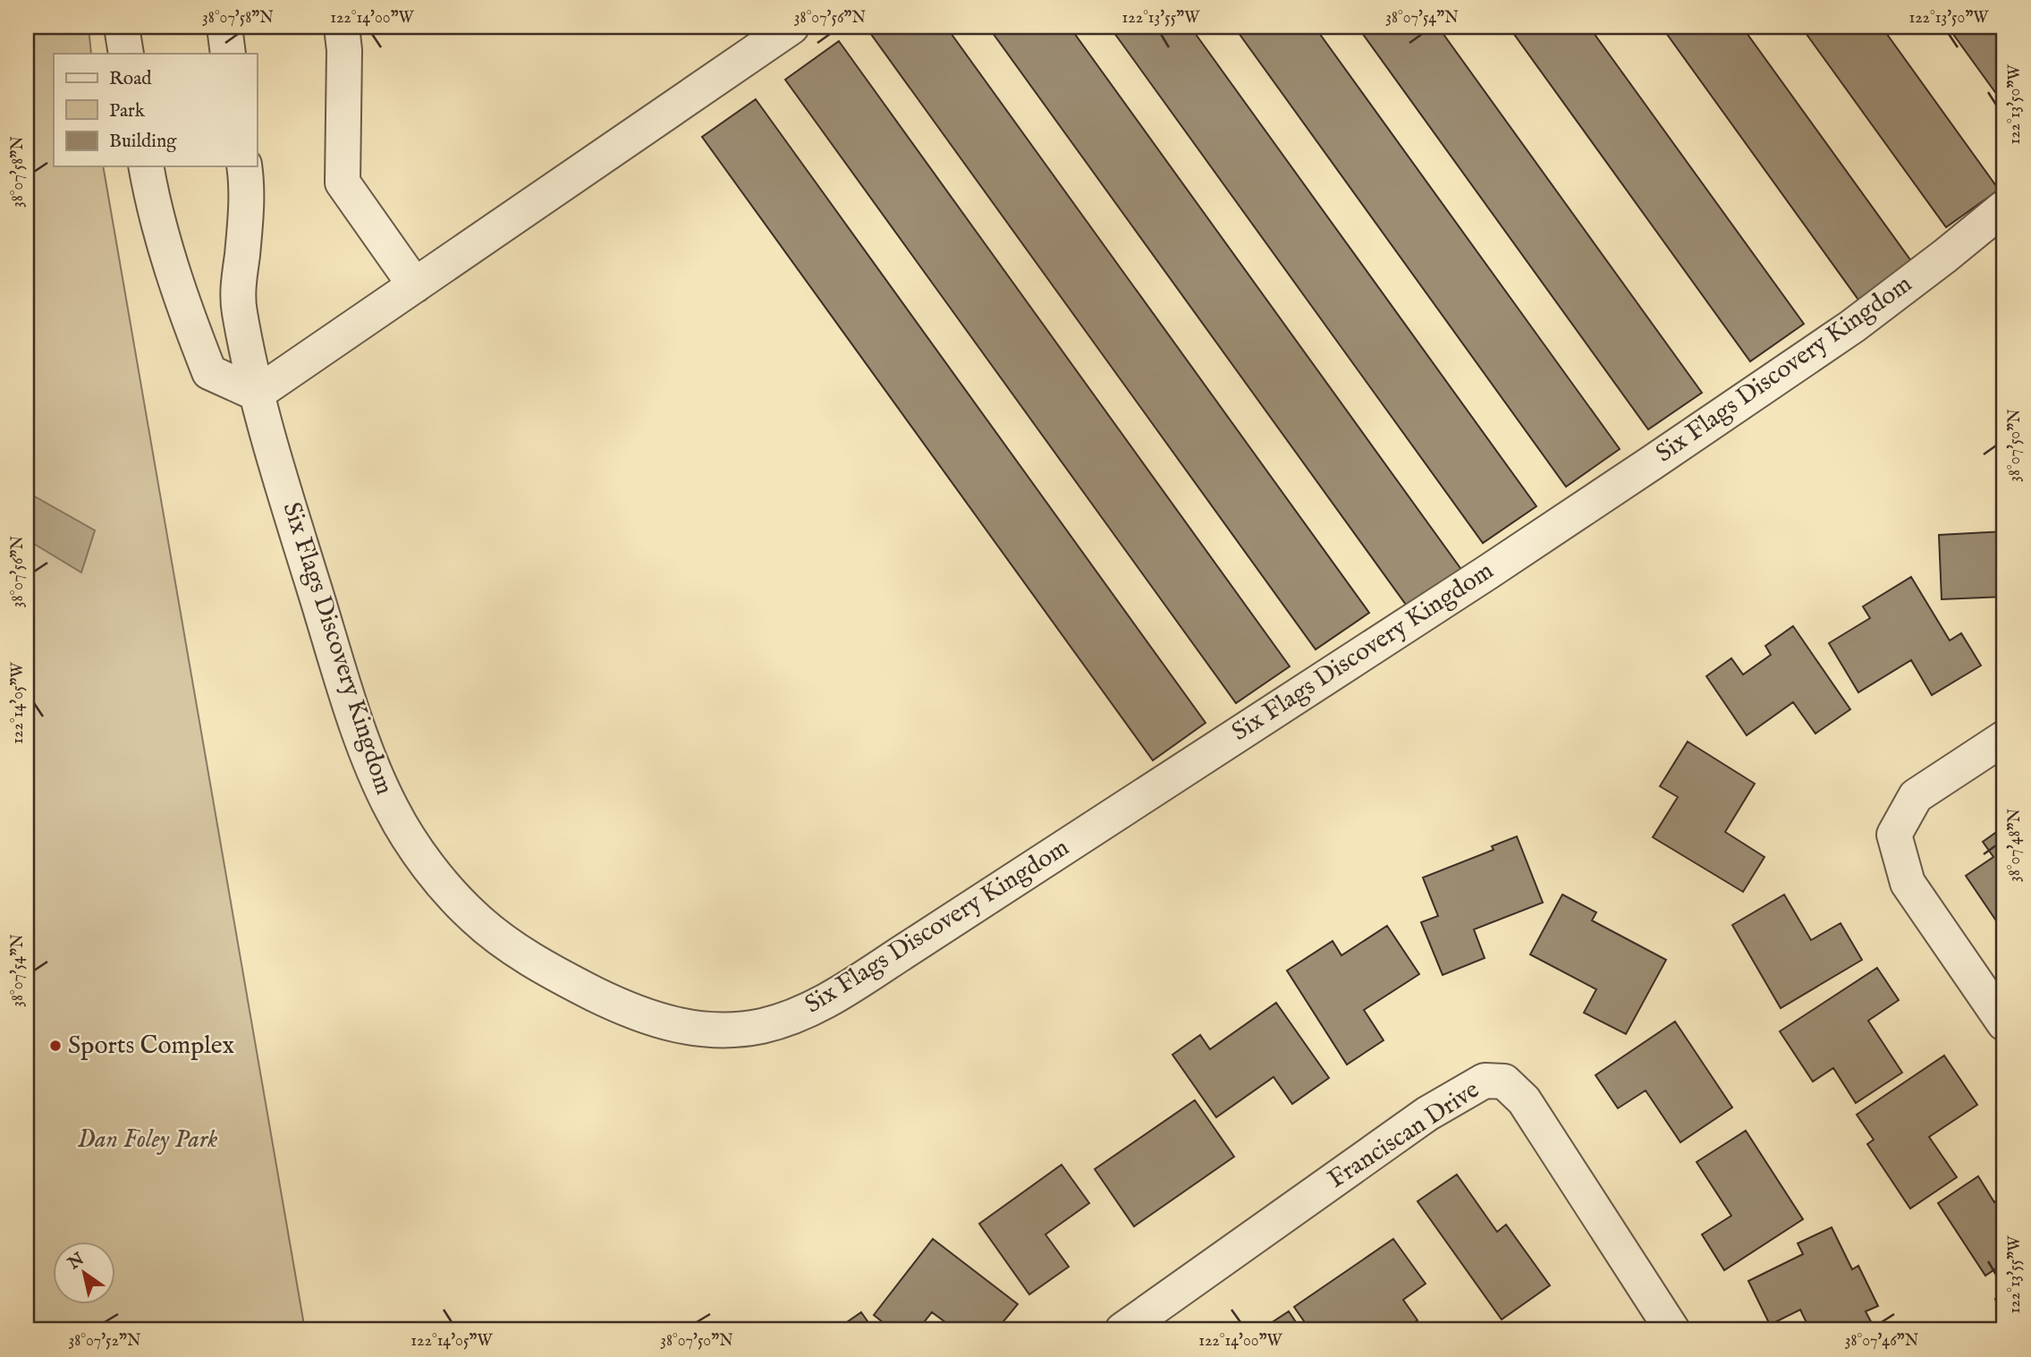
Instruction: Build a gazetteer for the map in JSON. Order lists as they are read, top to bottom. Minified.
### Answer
{"streets":{"street":["Six Flags Discovery Kingdom","Franciscan Drive"]},"parks":["Dan Foley Park"],"places":["Sports Complex"],"legend":["Road","Park","Building"],"north":"top left","coordinates":["38°07'58\"N","122°14'00\"W","38°07'56\"N","122°13'55\"W","38°07'54\"N","122°13'50\"W","38°07'50\"N","122°14'05\"W","38°07'48\"N","38°07'52\"N","38°07'46\"N"]}
